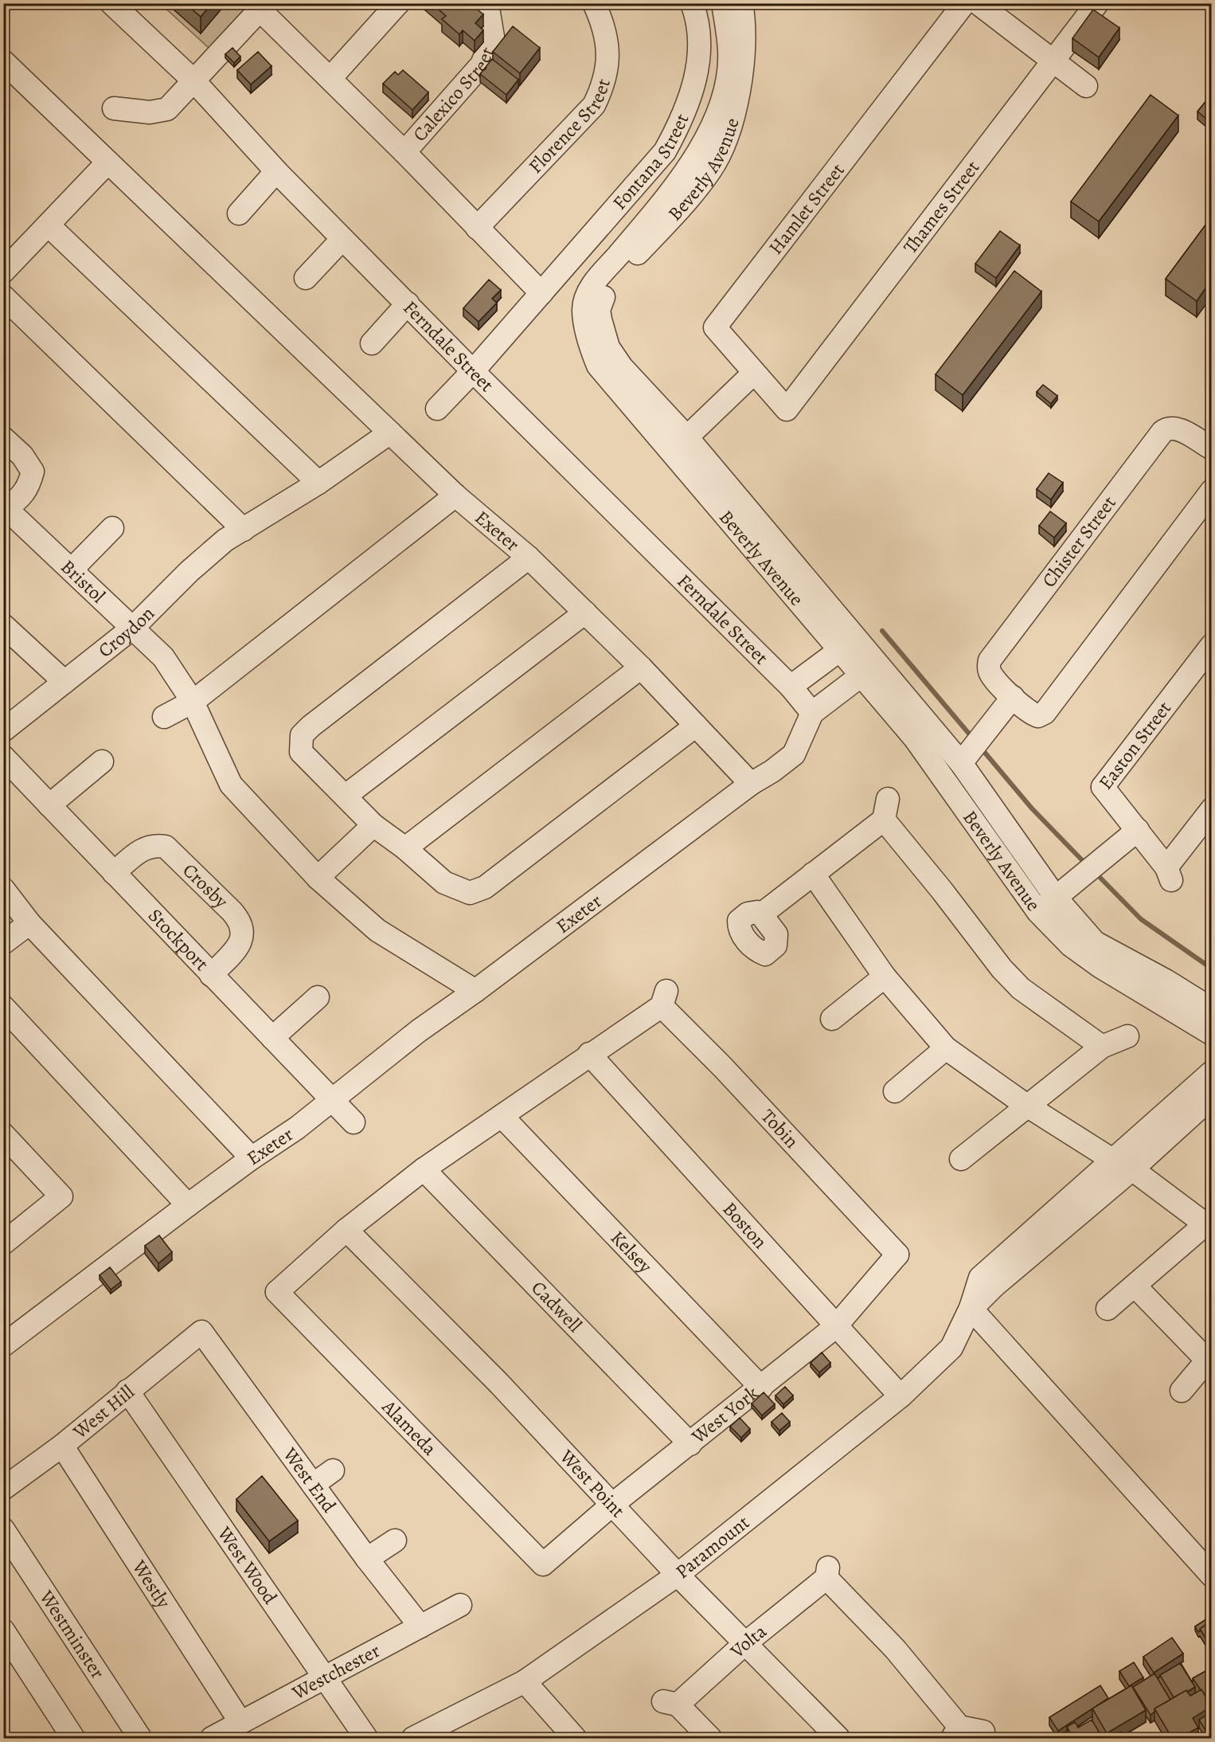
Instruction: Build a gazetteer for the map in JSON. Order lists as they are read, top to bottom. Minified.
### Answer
{"streets":{"street":["Calexico Street","Florence Street","Fontana Street","Beverly Avenue","Thames Street","Hamlet Street","Ferndale Street","Exeter","Chister Street","Bristol","Croydon","Easton Street","Crosby","Stockport","Tobin","Boston","Kelsey","Cadwell","West Hill","West York","Alameda","West End","West Point","Paramount","West Wood","Westly","Westminster","Volta","Westchester"]},"crossings":[["Fontana Street","Ferndale Street"],["Thames Street","Hamlet Street"],["Exeter","Bristol"],["Exeter","Croydon"],["Exeter","Stockport"],["Bristol","Croydon"],["Crosby","Stockport"],["Tobin","Boston"],["Tobin","West York"],["Boston","West York"],["Boston","Paramount"],["Kelsey","West York"],["Cadwell","West York"],["West Hill","West End"],["West Hill","West Wood"],["West Hill","Westly"],["West York","Alameda"],["West York","West Point"],["Alameda","West Point"],["West End","Westchester"],["West Point","Paramount"],["West Point","Volta"],["West Wood","Westchester"],["Westly","Westchester"]]}
